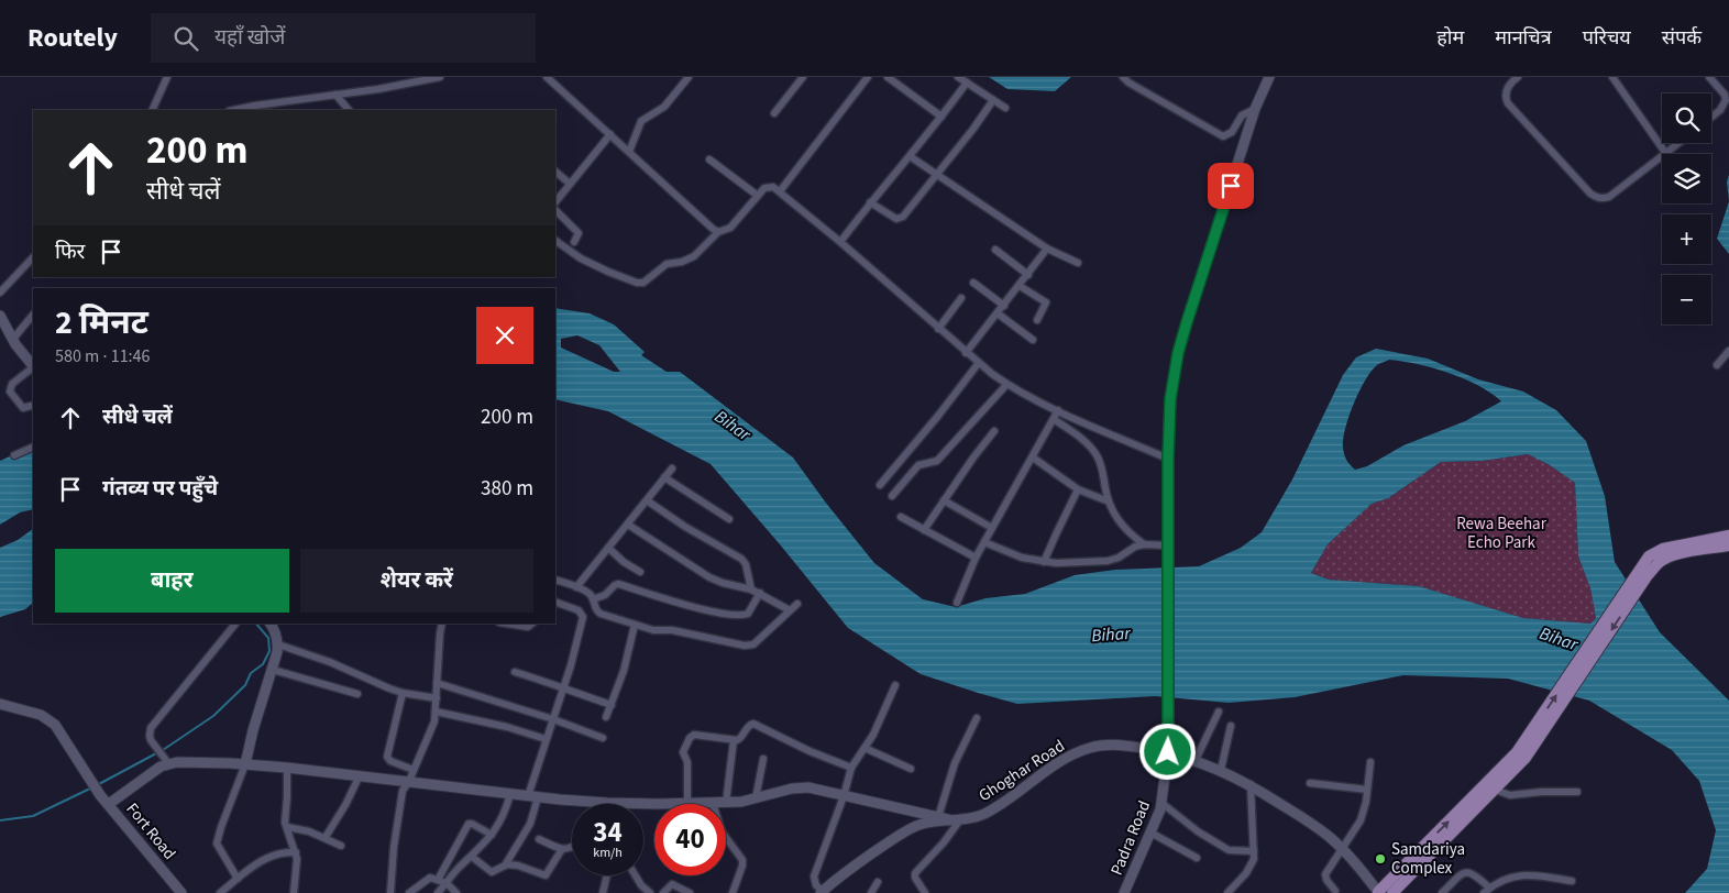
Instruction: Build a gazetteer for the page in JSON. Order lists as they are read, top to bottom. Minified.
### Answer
{"streets":{"street":["Ghoghar Road","Fort Road","Padra Road"]},"crossings":[["Ghoghar Road","Padra Road"]],"water":["Bihar"],"parks":["Rewa Beehar Echo Park"],"places":["Samdariya Complex"],"page":{"header":"Routely","search":"यहाँ खोजें","nav":["होम","मानचित्र","परिचय","संपर्क"],"map_buttons":["+","−"],"turn":["200 m","सीधे चलें"],"then":"फिर","heading":["2 मिनट","580 m · 11:46"],"list":[{"name":"सीधे चलें","value":"200 m"},{"name":"गंतव्य पर पहुँचे","value":"380 m"}],"buttons":["बाहर","शेयर करें"],"speed":"34 km/h","limit":"40"}}
